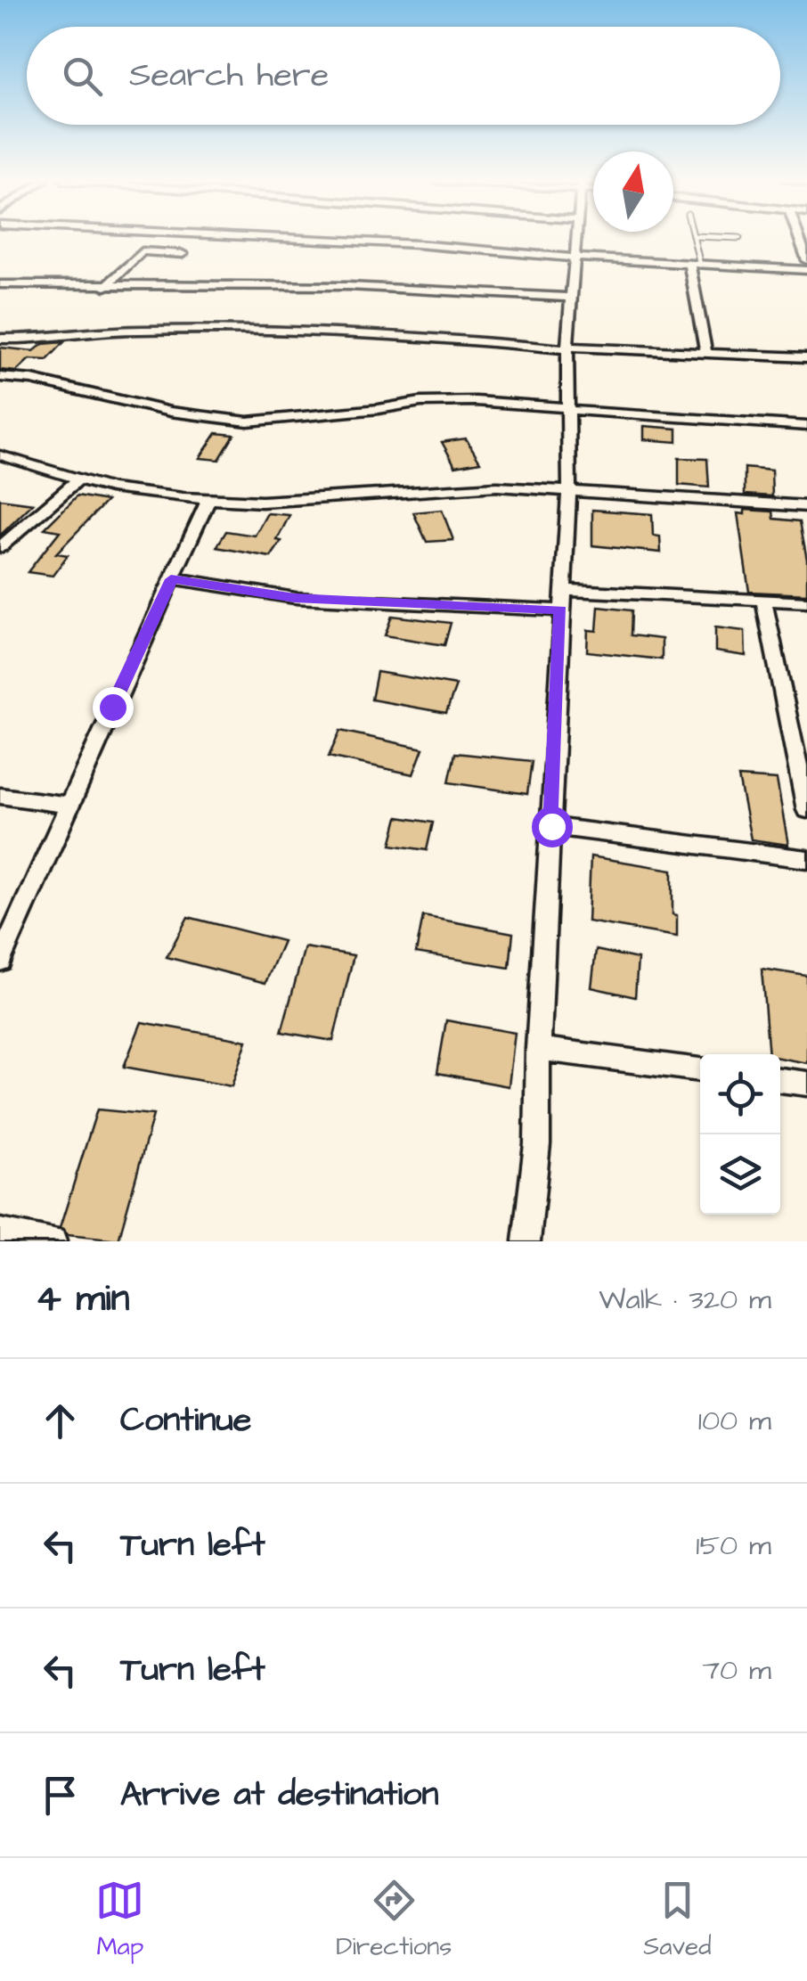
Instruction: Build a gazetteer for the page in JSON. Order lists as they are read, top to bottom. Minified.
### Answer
{"north":"top","page":{"search":"Search here","heading":["4 min","Walk · 320 m"],"list":[["Continue","100 m"],["Turn left","150 m"],["Turn left","70 m"],"Arrive at destination"],"nav":["Map","Directions","Saved"]}}
